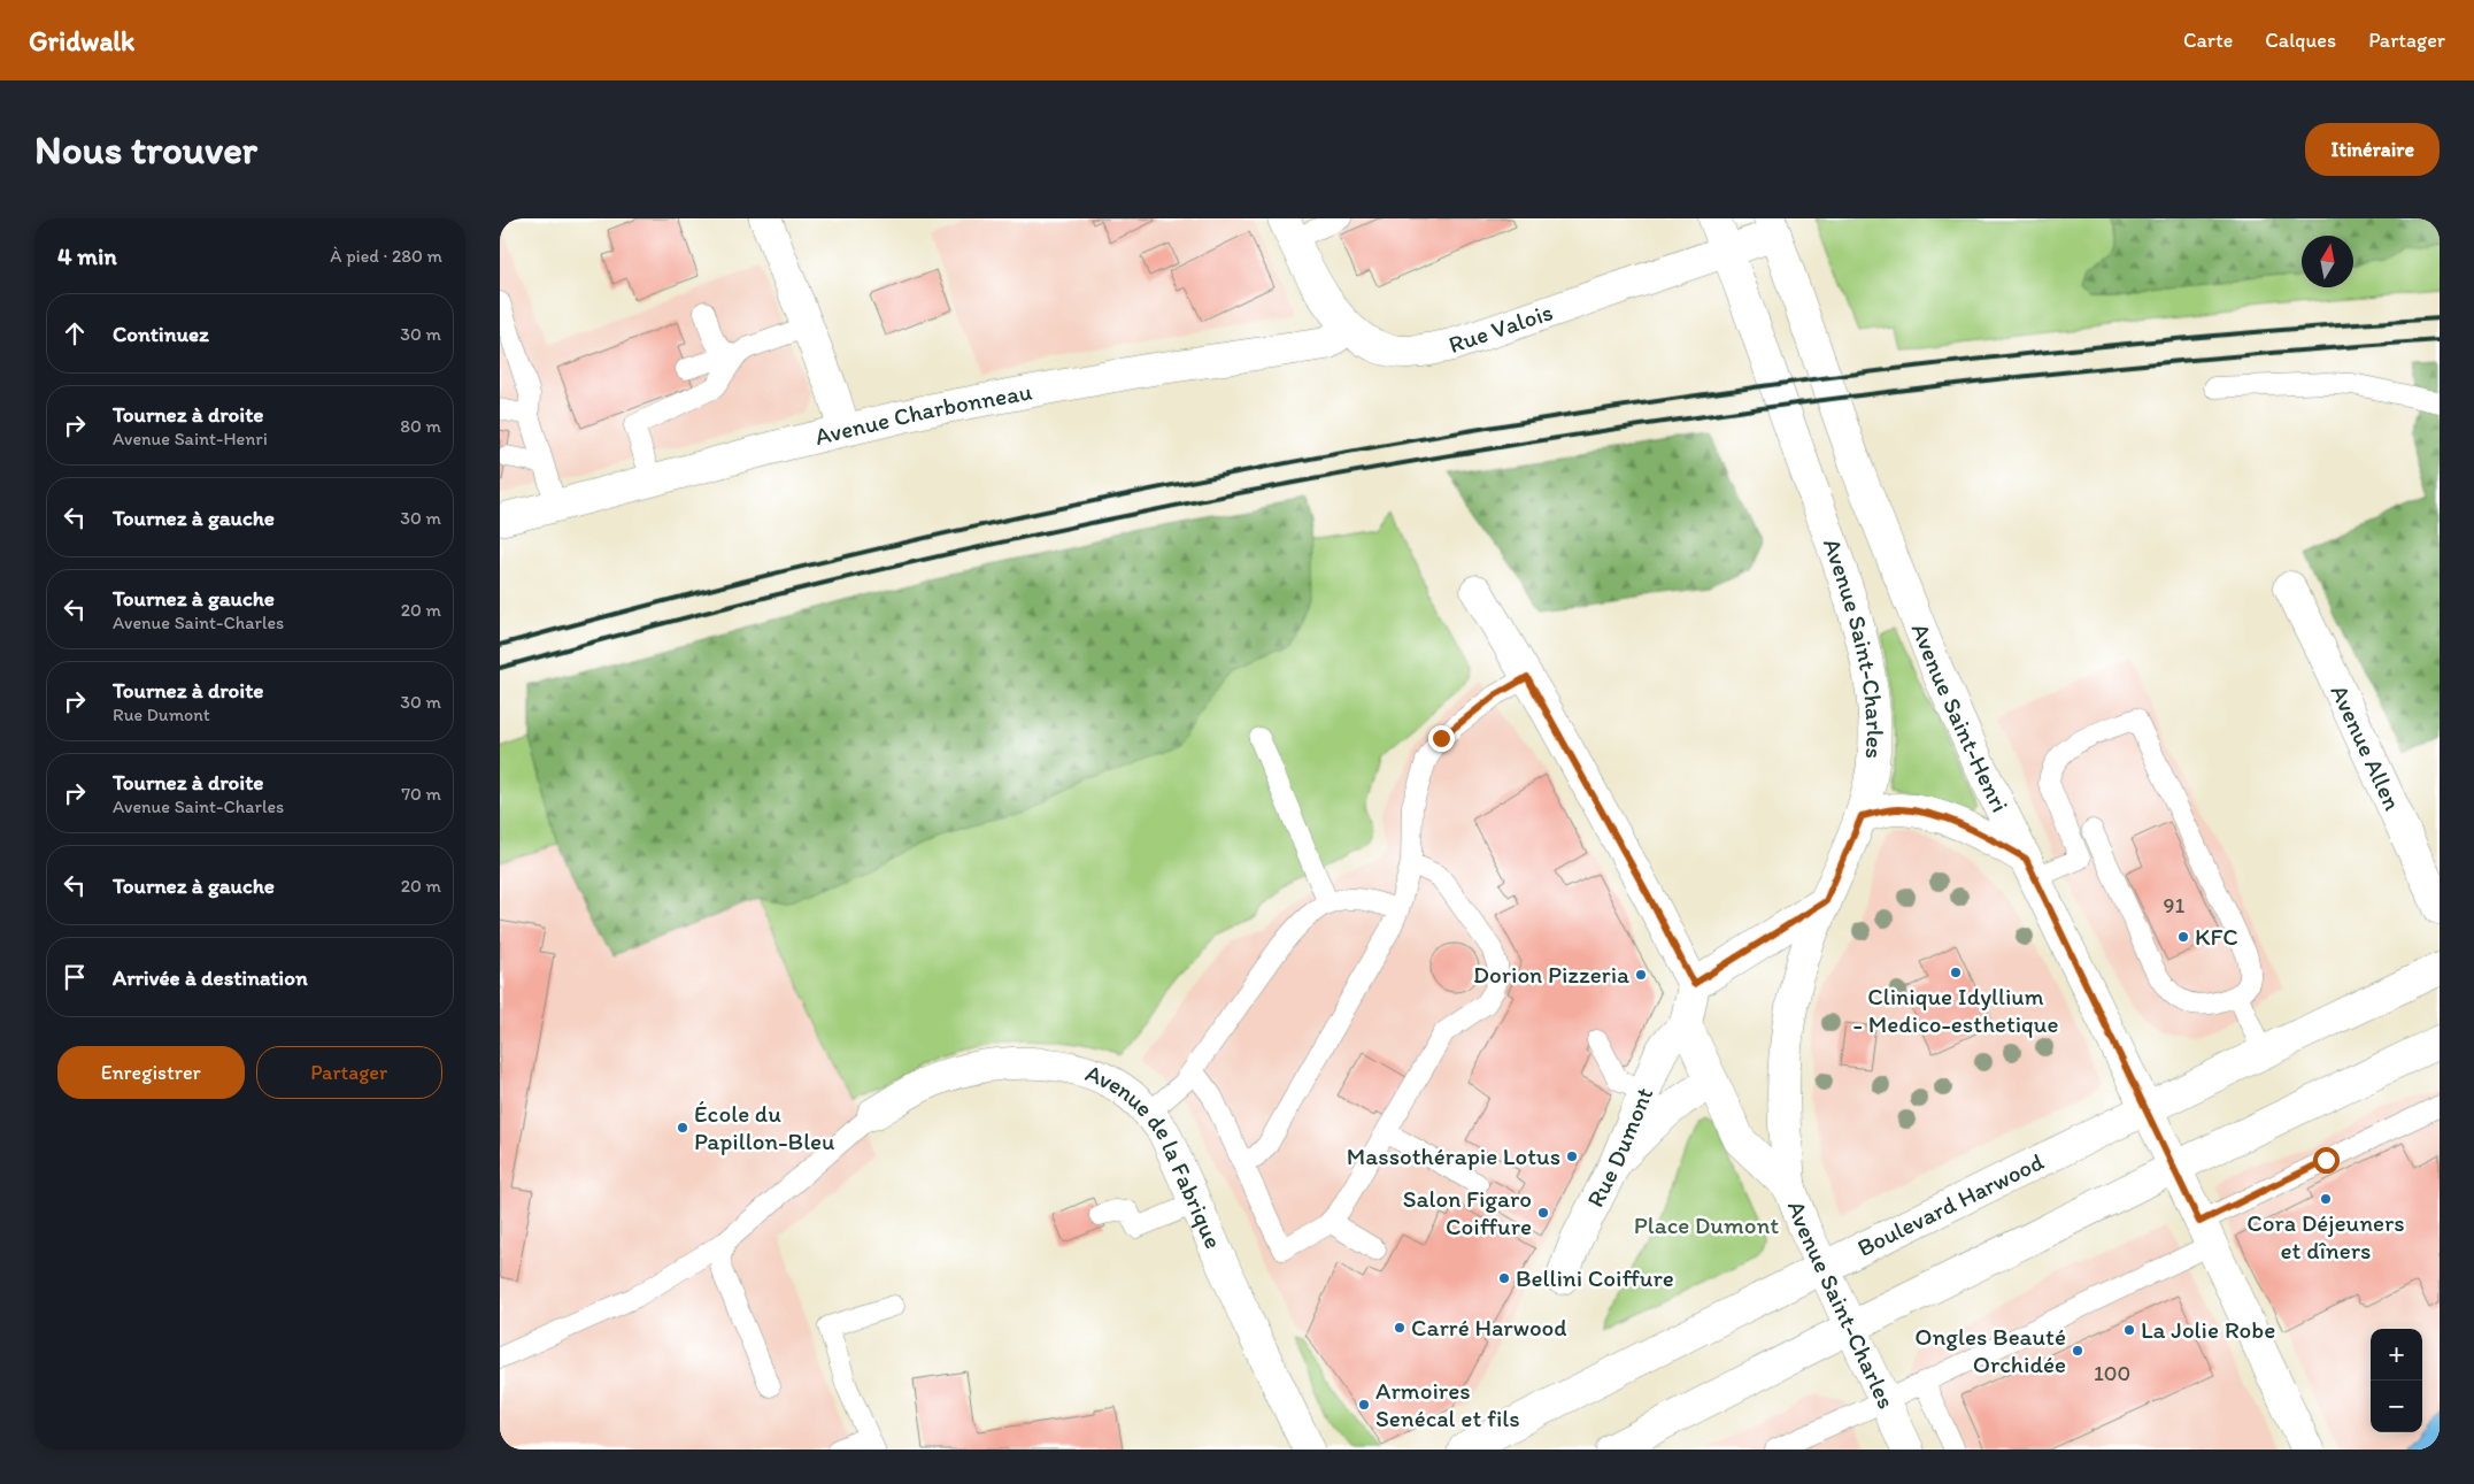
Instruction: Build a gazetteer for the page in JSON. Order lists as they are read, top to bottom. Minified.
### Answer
{"streets":{"main road":["Rue Valois","Avenue Charbonneau","Avenue Saint-Charles","Avenue Saint-Henri","Avenue Allen","Rue Dumont","Avenue de la Fabrique","Boulevard Harwood"]},"crossings":[["Rue Valois","Avenue Charbonneau"],["Rue Valois","Avenue Saint-Charles"],["Rue Valois","Avenue Saint-Henri"],["Avenue Saint-Charles","Rue Dumont"],["Avenue Saint-Charles","Boulevard Harwood"],["Avenue Saint-Henri","Boulevard Harwood"]],"parks":["Place Dumont"],"places":["KFC","Clinique Idyllium - Medico-esthetique","Dorion Pizzeria","École du Papillon-Bleu","Massothérapie Lotus","Cora Déjeuners et dîners","Salon Figaro Coiffure","Bellini Coiffure","Carré Harwood","La Jolie Robe","Ongles Beauté Orchidée","Armoires Senécal et fils"],"house_numbers":["91","100"],"north":"top","page":{"header":"Gridwalk","nav":["Carte","Calques","Partager"],"buttons":["Itinéraire",["Enregistrer","Partager"]],"title":"Nous trouver","heading":["4 min","À pied · 280 m"],"list":[["Continuez","30 m"],["Tournez à droite","Avenue Saint-Henri","80 m"],["Tournez à gauche","30 m"],["Tournez à gauche","Avenue Saint-Charles","20 m"],["Tournez à droite","Rue Dumont","30 m"],["Tournez à droite","Avenue Saint-Charles","70 m"],["Tournez à gauche","20 m"],"Arrivée à destination"],"map_buttons":["+","−"]}}
